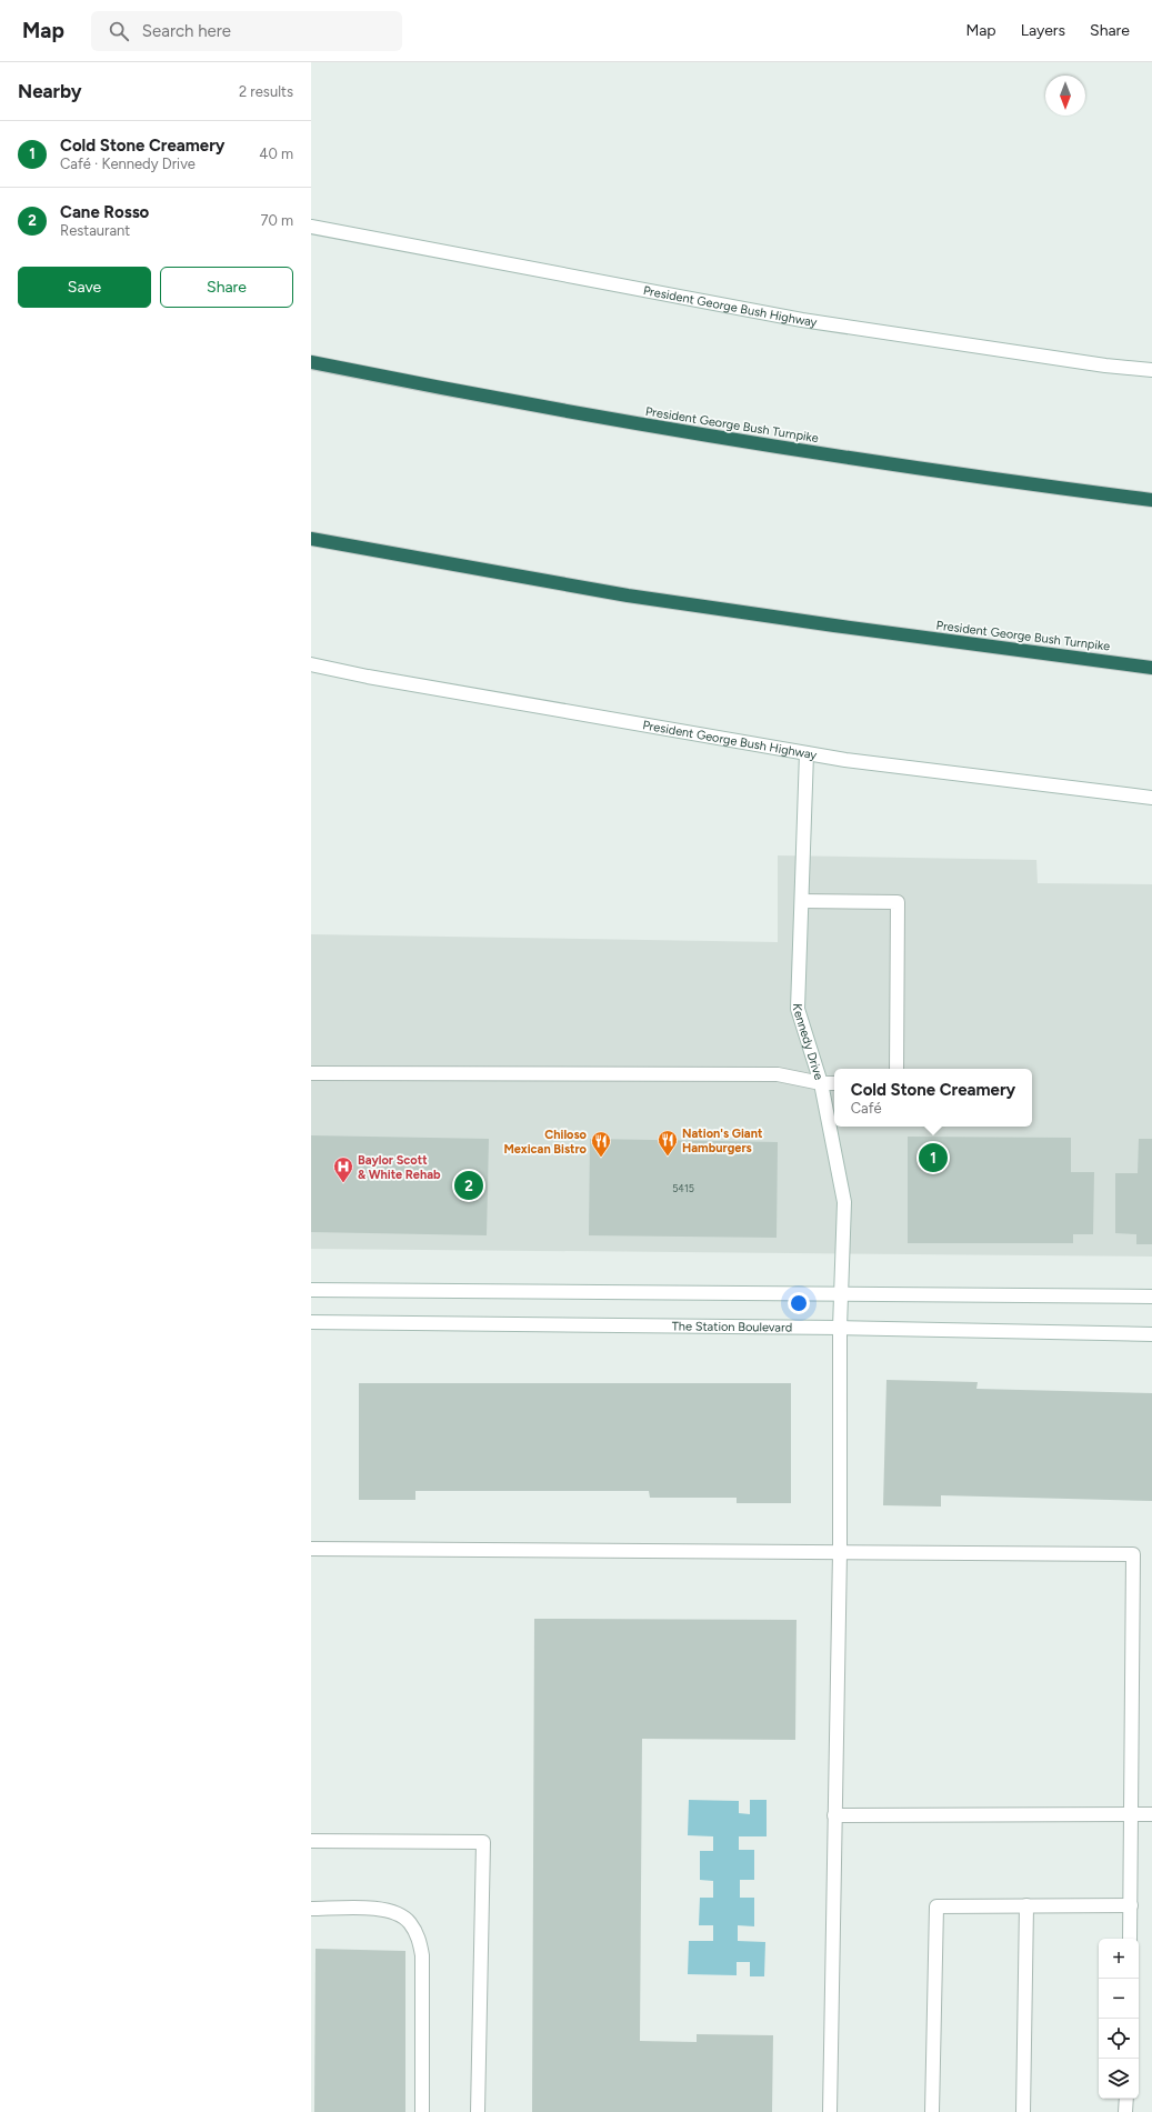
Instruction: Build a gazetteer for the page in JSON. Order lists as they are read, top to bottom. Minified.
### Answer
{"streets":{"highway":["President George Bush Turnpike"],"street":["President George Bush Highway","Kennedy Drive","The Station Boulevard"]},"crossings":[["President George Bush Highway","Kennedy Drive"],["Kennedy Drive","The Station Boulevard"]],"places":{"restaurant":["Nation's Giant Hamburgers","Chiloso Mexican Bistro"],"hospital":["Baylor Scott & White Rehab"]},"house_numbers":["5415"],"north":"bottom","page":{"header":"Map","search":"Search here","nav":["Map","Layers","Share"],"heading":["Nearby","2 results"],"list":[{"mark":"1","name":"Cold Stone Creamery","note":"Café · Kennedy Drive","value":"40 m"},{"mark":"2","name":"Cane Rosso","note":"Restaurant","value":"70 m"}],"buttons":["Save","Share"],"popup":["Cold Stone Creamery","Café"],"pins":["1","2"],"map_buttons":["+","−"]}}
